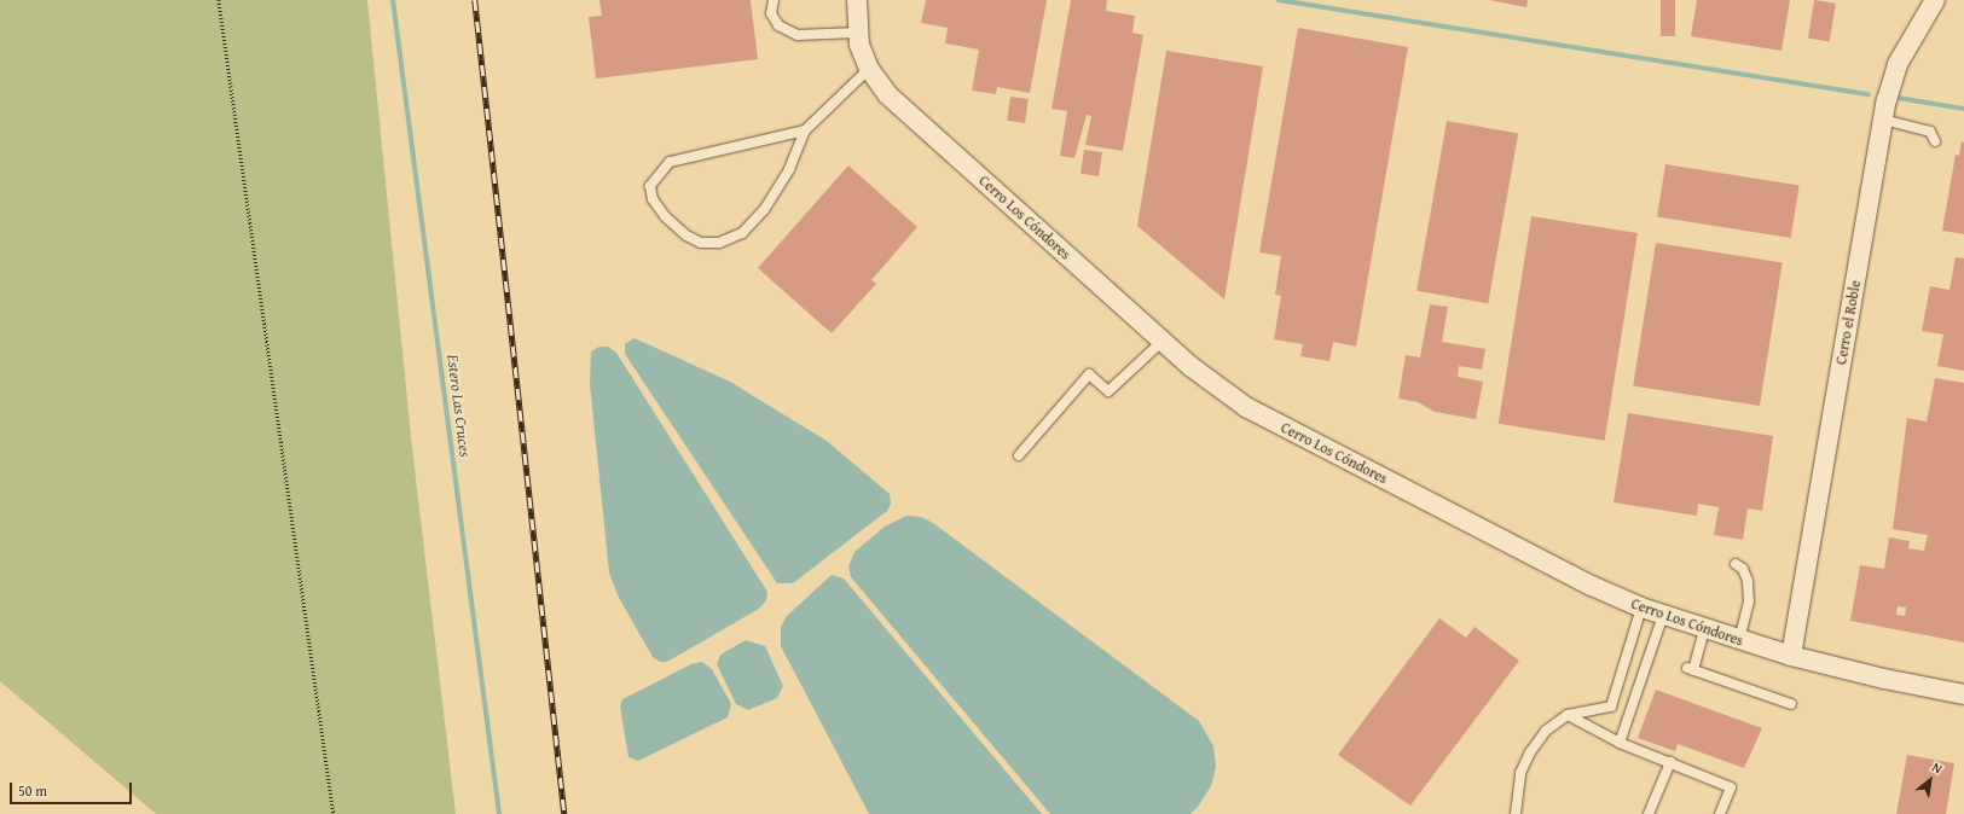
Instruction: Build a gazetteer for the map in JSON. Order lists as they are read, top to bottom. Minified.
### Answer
{"streets":{"street":["Cerro Los Cóndores","Cerro el Roble"]},"crossings":[["Cerro Los Cóndores","Cerro el Roble"]],"water":["Estero Las Cruces"],"scale_bar":"50 m","north":"top right"}
